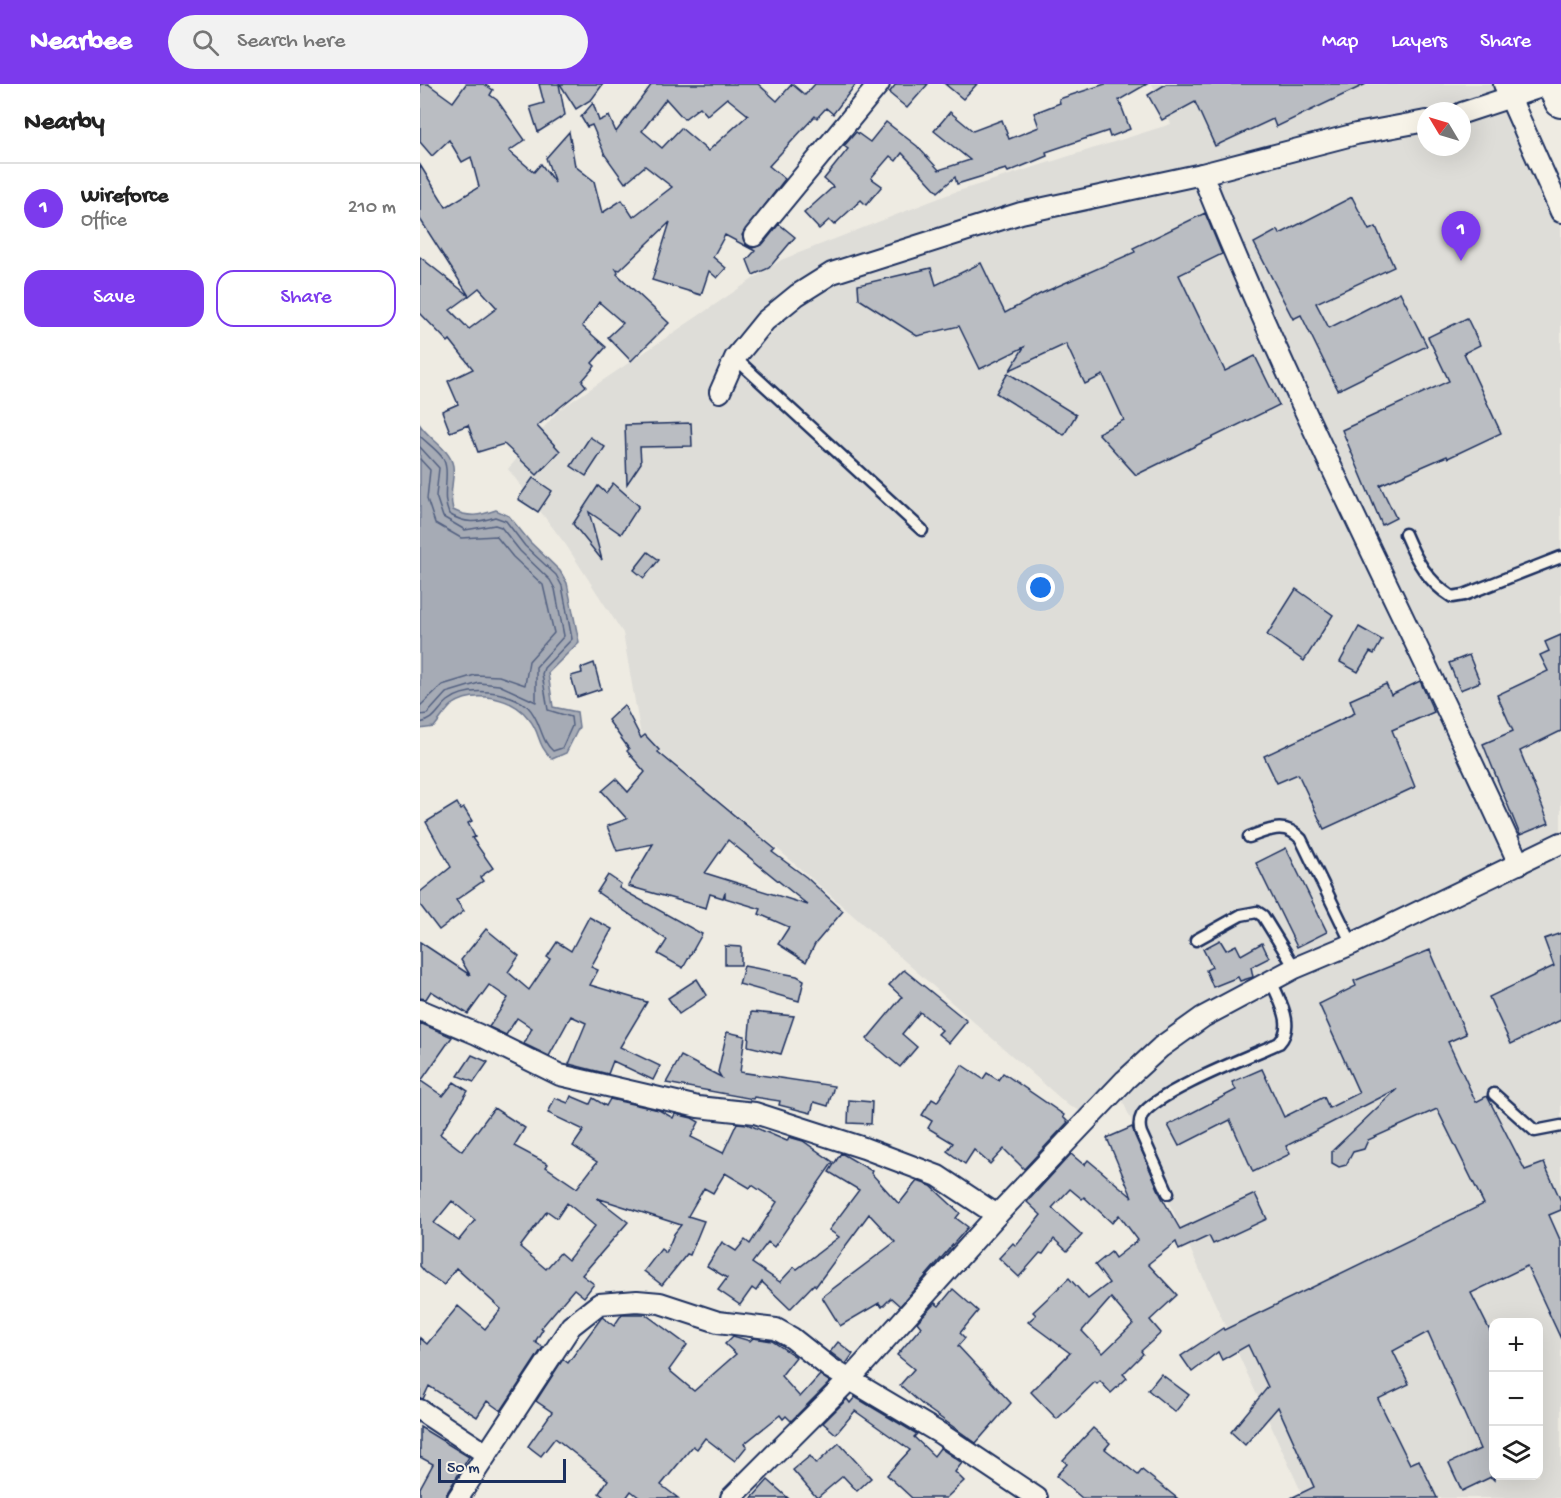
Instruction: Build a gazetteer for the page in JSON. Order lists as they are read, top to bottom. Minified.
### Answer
{"scale_bar":"50 m","north":"top left","page":{"header":"Nearbee","search":"Search here","nav":["Map","Layers","Share"],"heading":"Nearby","list":[{"mark":"1","name":"Wireforce","note":"Office","value":"210 m"}],"pins":"1","buttons":["Save","Share"],"map_buttons":["+","−"],"scale":"50 m"}}
